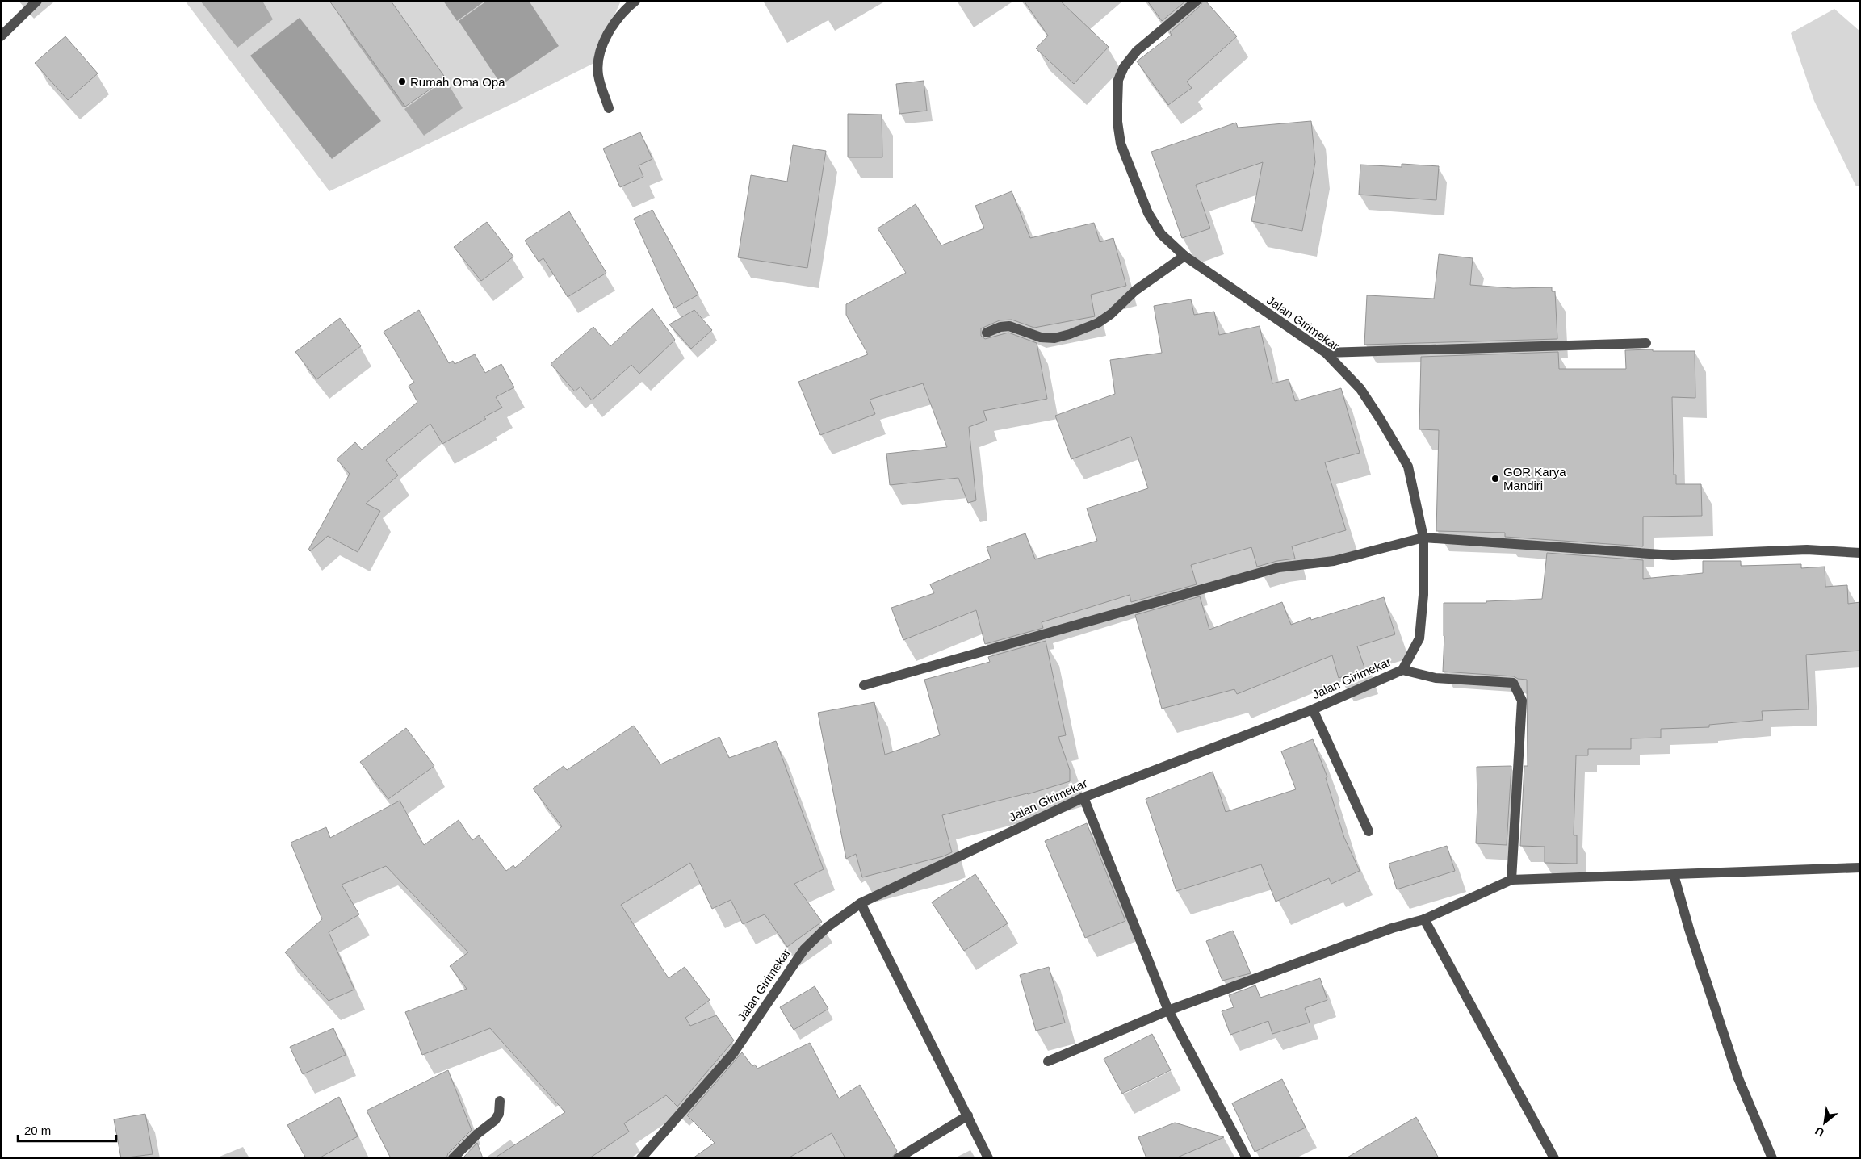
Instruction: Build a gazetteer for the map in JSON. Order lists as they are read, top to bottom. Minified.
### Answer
{"streets":{"street":["Jalan Girimekar"]},"places":["Rumah Oma Opa","GOR Karya Mandiri"],"scale_bar":"20 m","north":"bottom left"}
